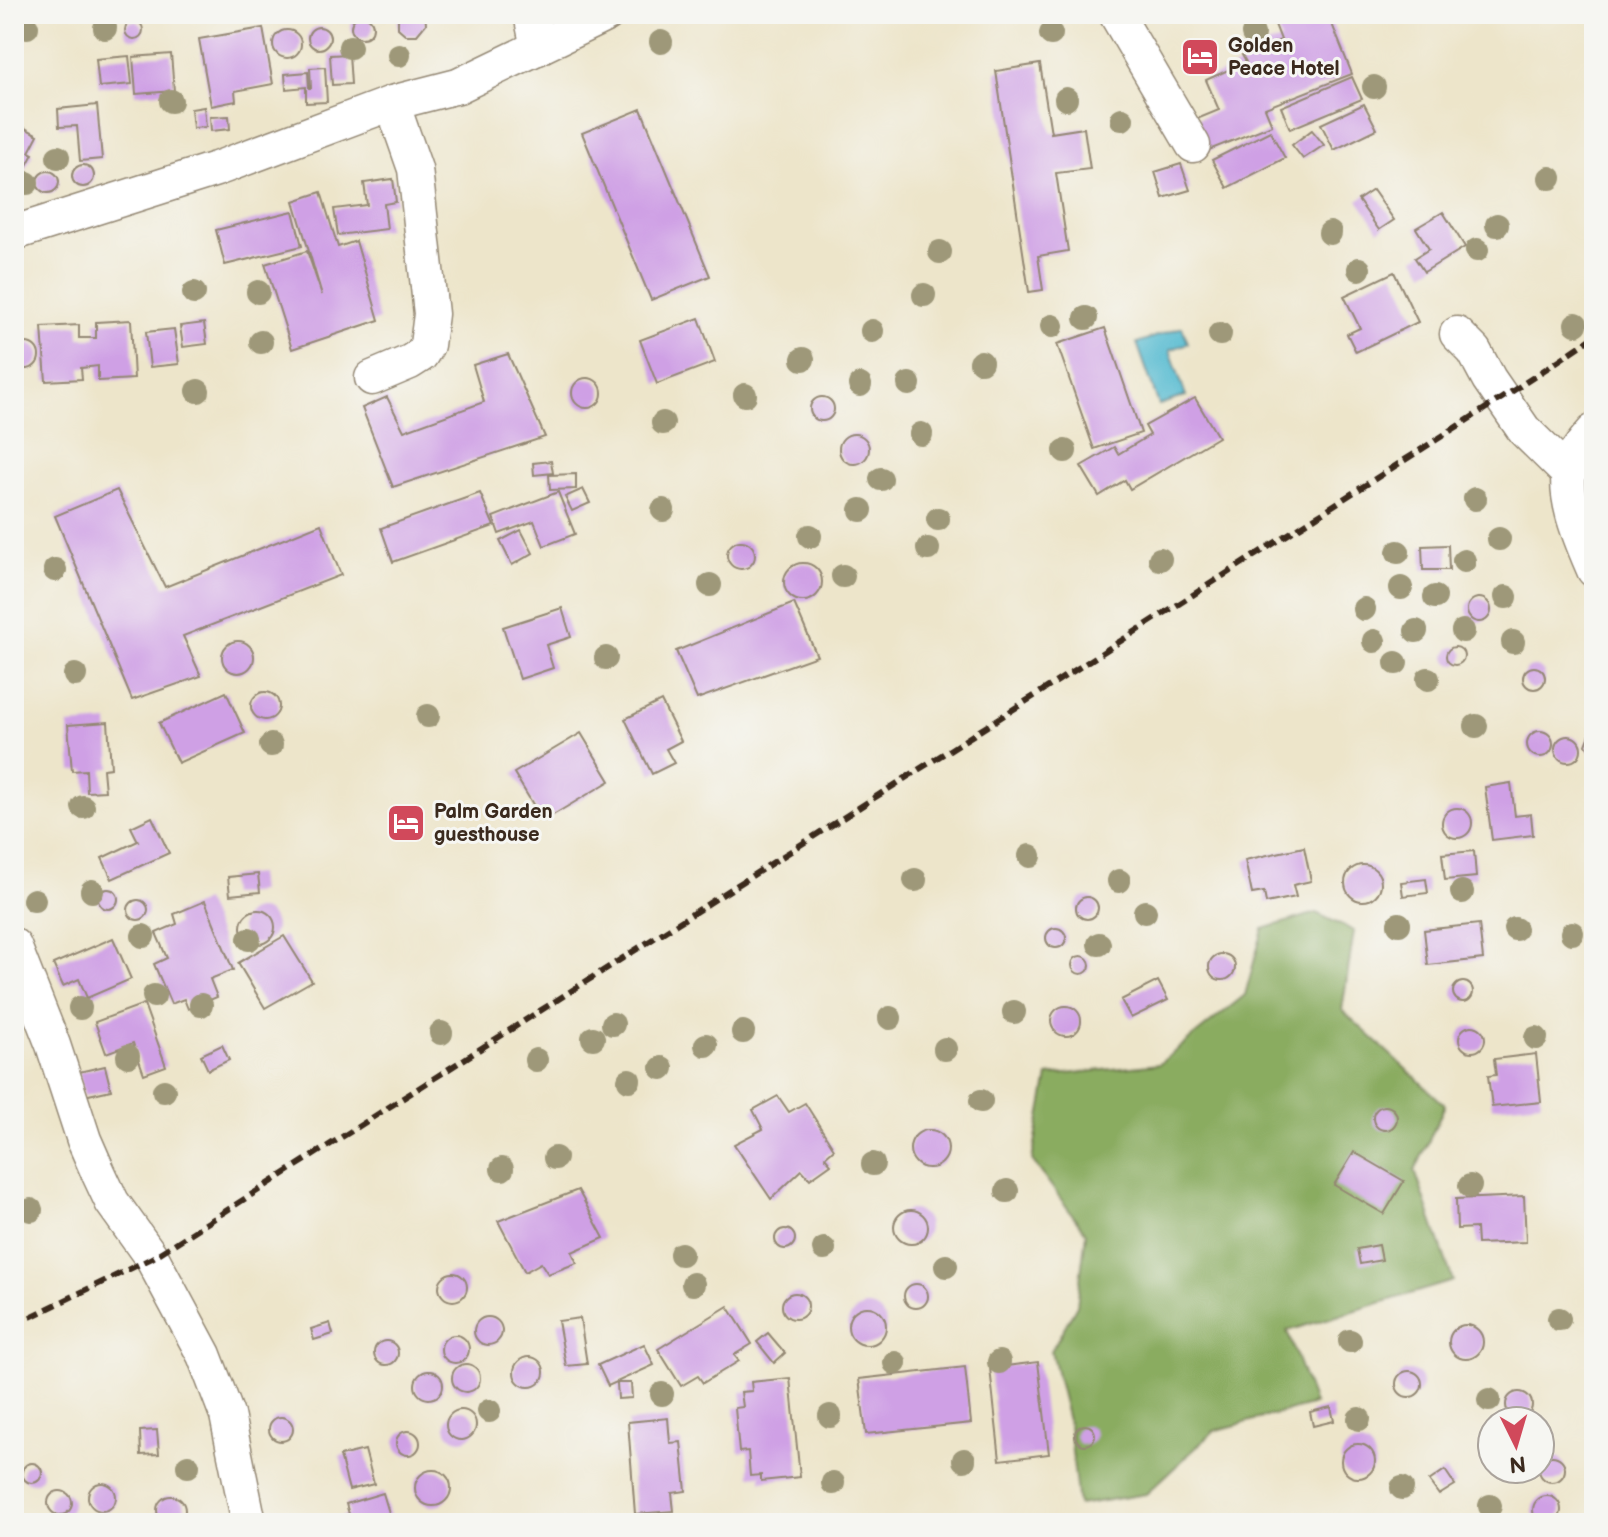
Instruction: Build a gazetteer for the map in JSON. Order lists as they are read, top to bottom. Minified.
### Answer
{"places":{"hotel":["Golden Peace Hotel","Palm Garden guesthouse"]},"north":"bottom"}
